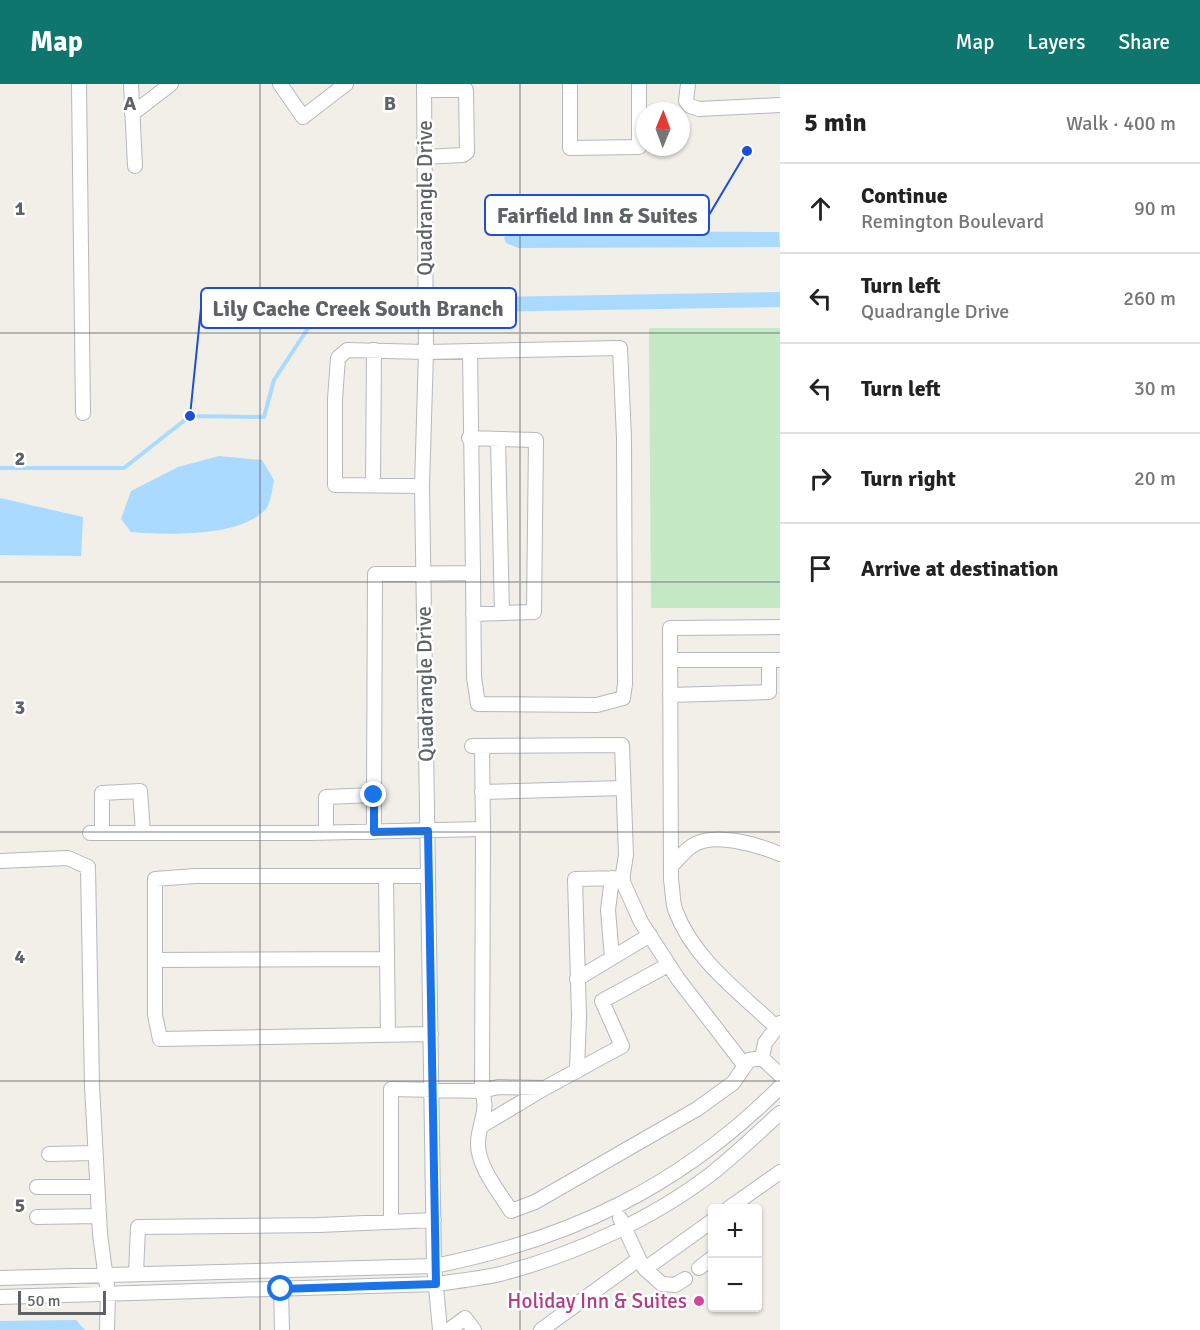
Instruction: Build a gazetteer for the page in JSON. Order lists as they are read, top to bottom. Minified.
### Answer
{"streets":{"street":["Quadrangle Drive"]},"places":["Fairfield Inn & Suites","Lily Cache Creek South Branch","Holiday Inn & Suites"],"scale_bar":"50 m","north":"top","page":{"header":"Map","nav":["Map","Layers","Share"],"heading":["5 min","Walk · 400 m"],"list":[["Continue","Remington Boulevard","90 m"],["Turn left","Quadrangle Drive","260 m"],["Turn left","30 m"],["Turn right","20 m"],"Arrive at destination"],"map_buttons":["+","−"],"scale":"50 m"},"grid":{"columns":["A","B"],"rows":["1","2","3","4","5"]}}
